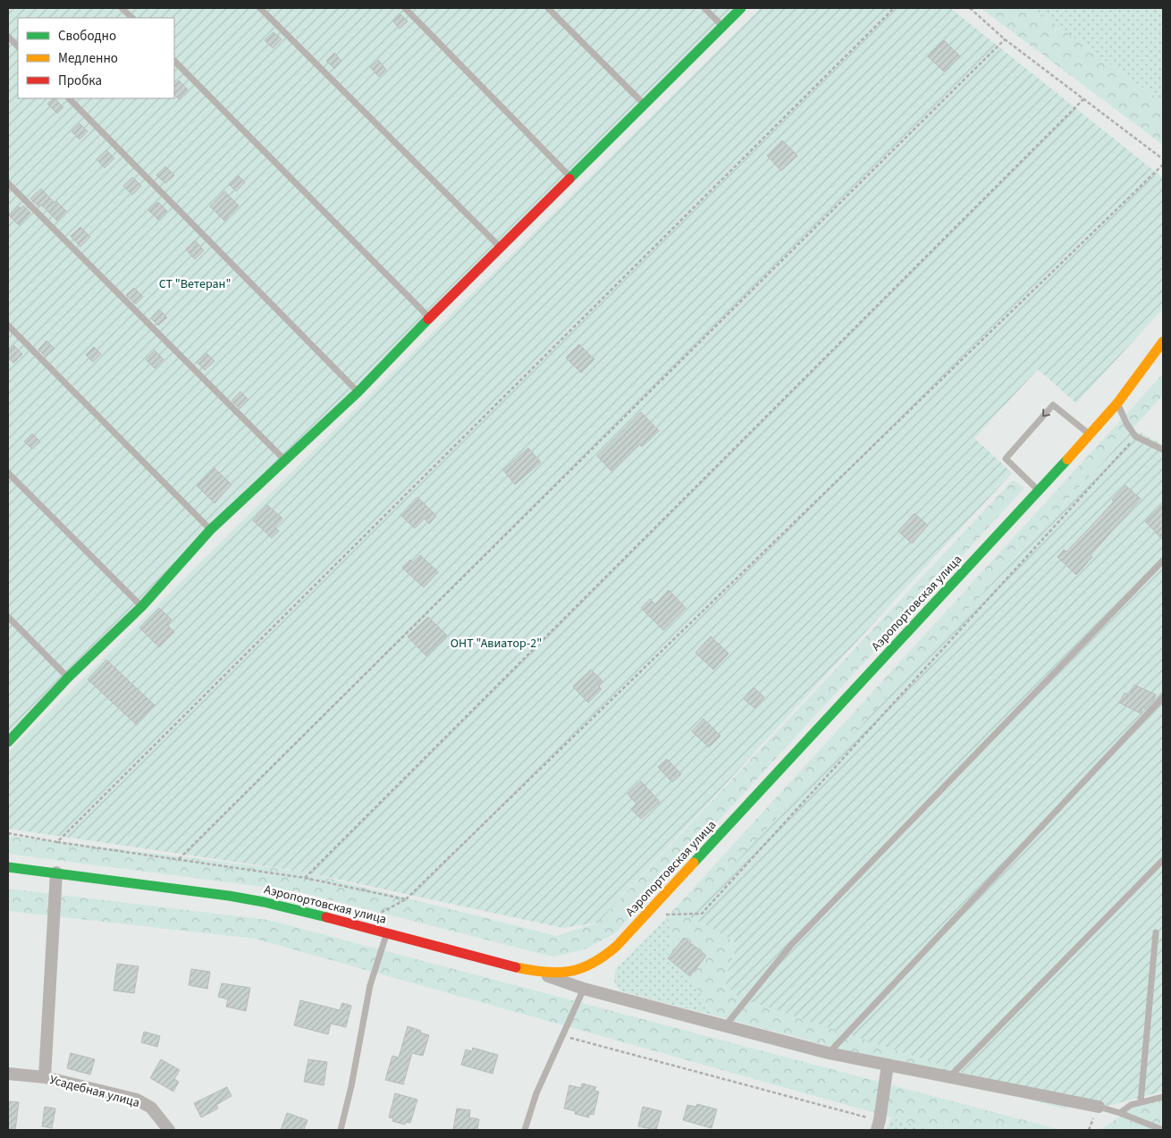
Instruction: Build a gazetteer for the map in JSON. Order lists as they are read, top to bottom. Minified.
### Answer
{"streets":{"street":["Аэропортовская улица","Усадебная улица"]},"parks":["СТ \"Ветеран\"","ОНТ \"Авиатор-2\""],"legend":["Свободно","Медленно","Пробка"]}
